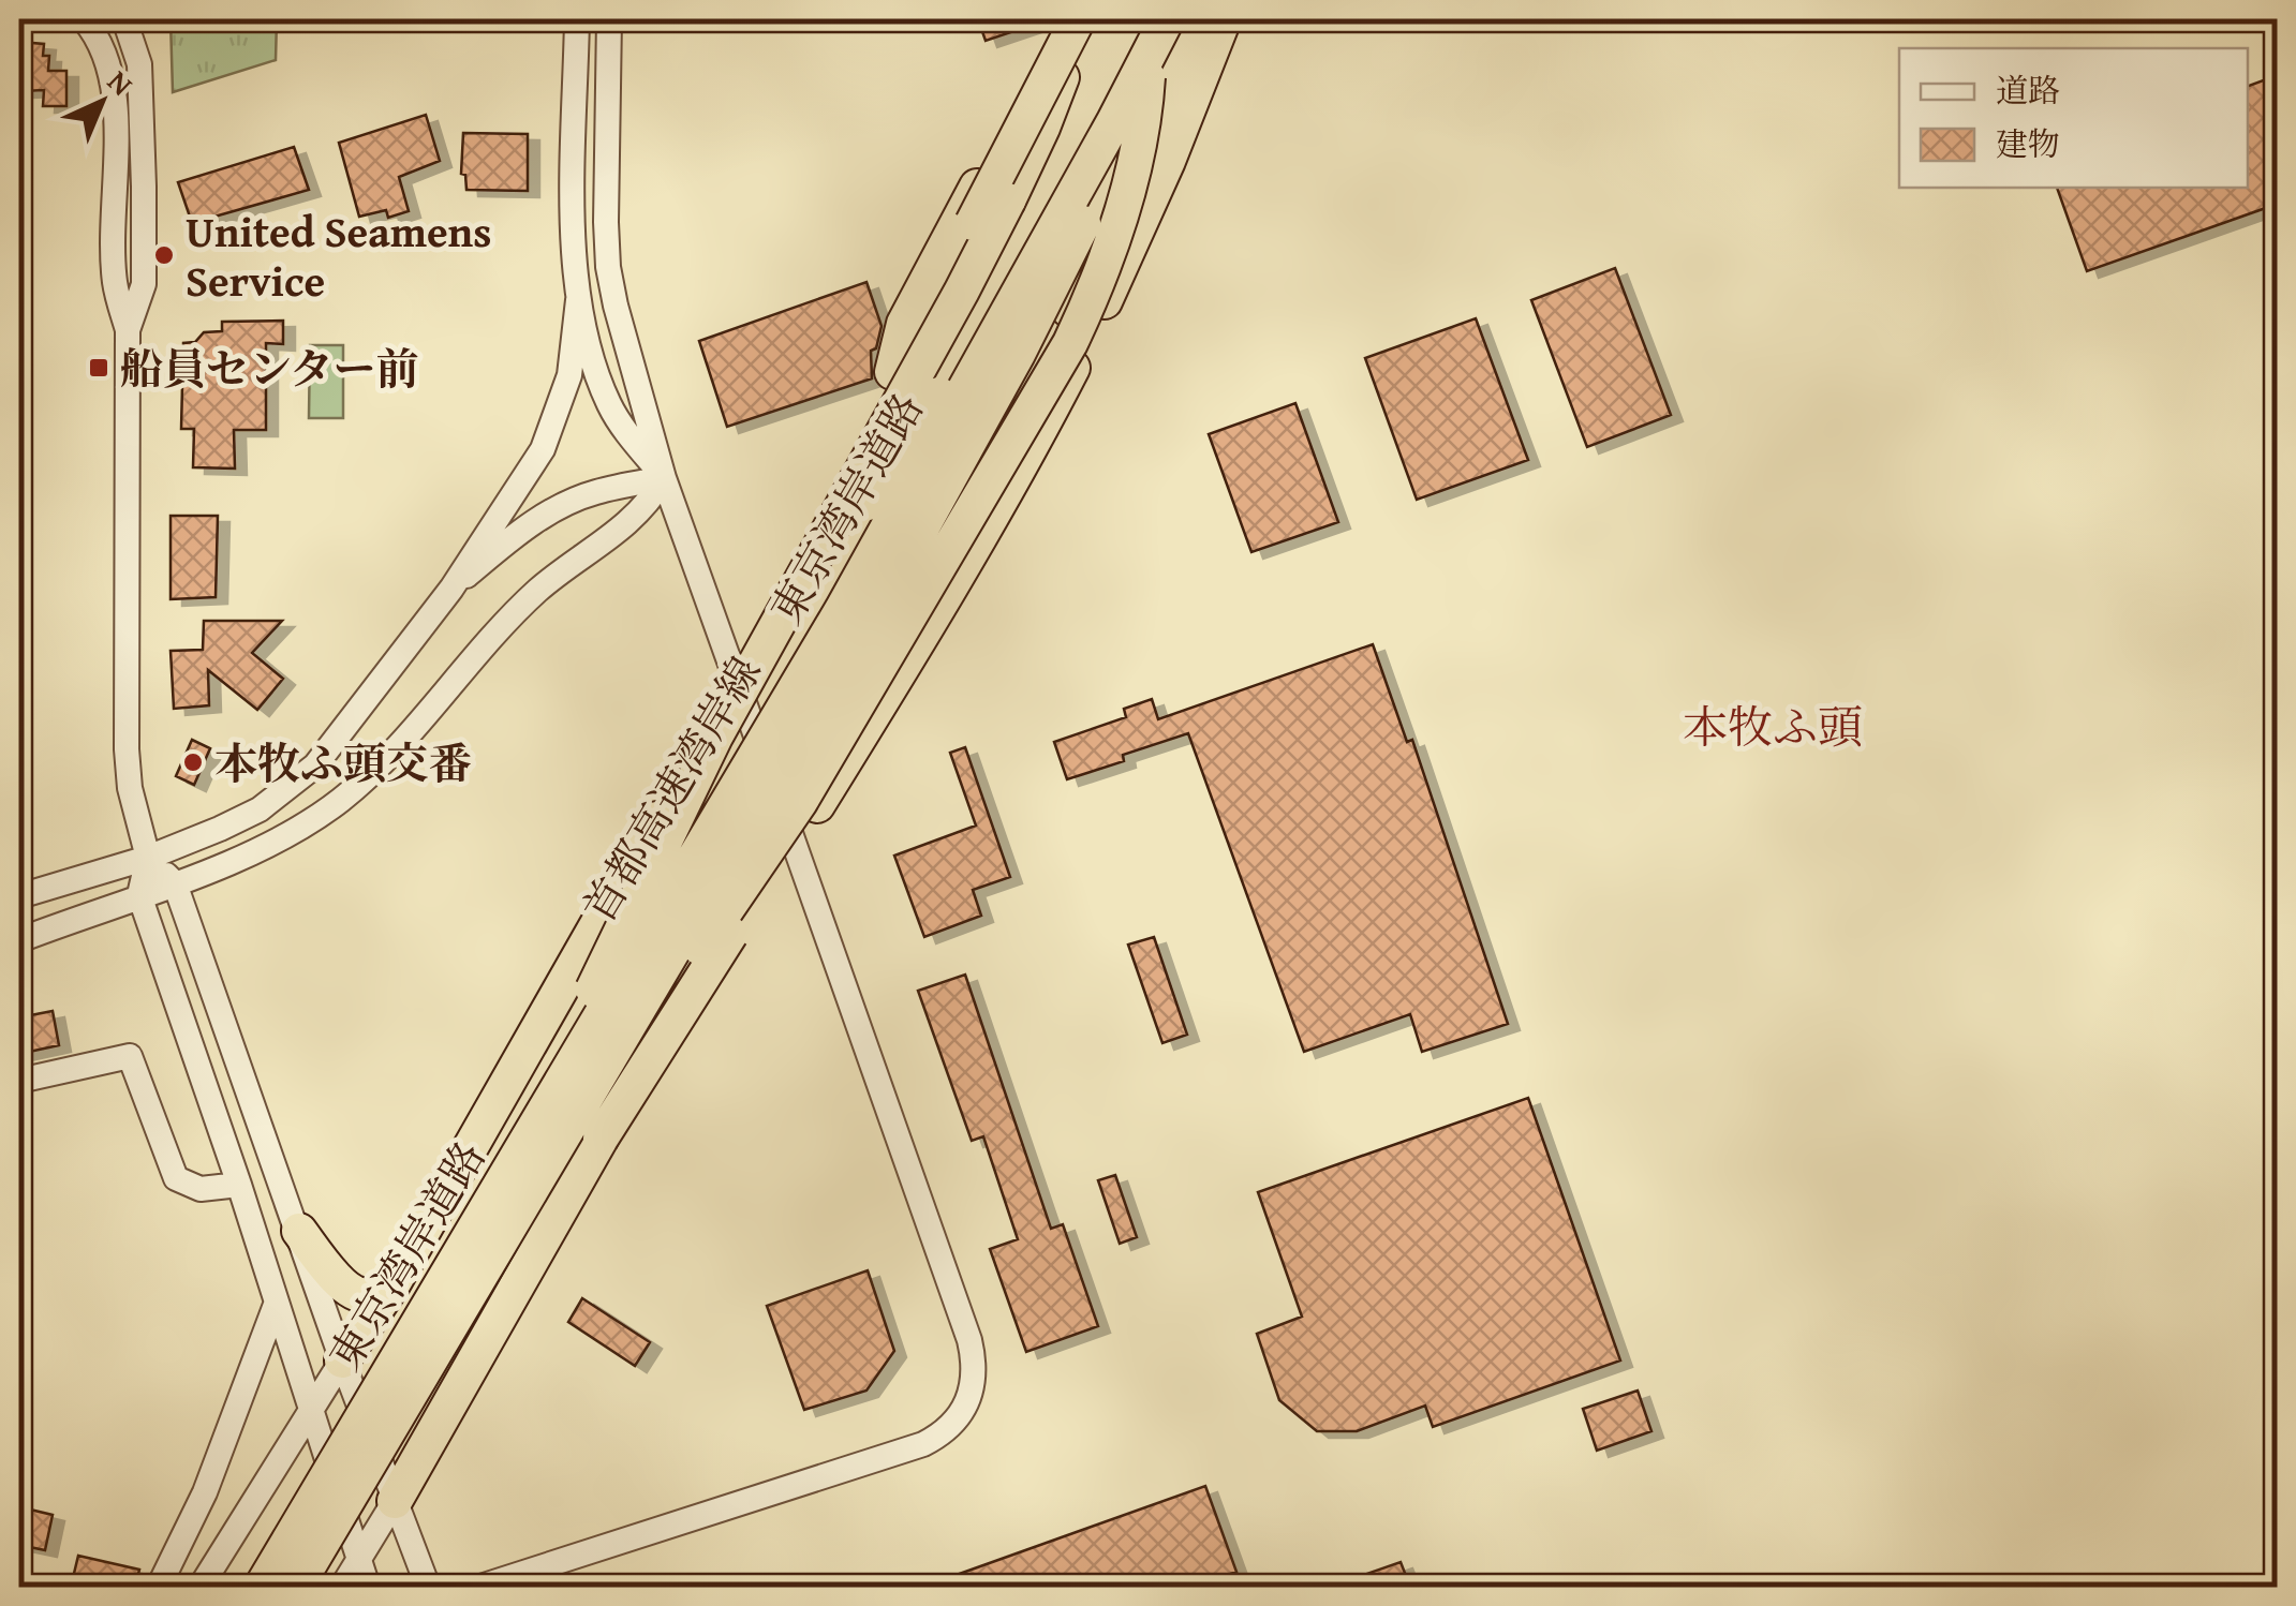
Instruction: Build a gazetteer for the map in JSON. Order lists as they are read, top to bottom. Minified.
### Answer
{"streets":{"highway":["東京湾岸道路","首都高速湾岸線"]},"crossings":[["東京湾岸道路","首都高速湾岸線"]],"districts":["本牧ふ頭"],"places":{"other":["United Seamens Service","本牧ふ頭交番"],"transit":["船員センター前"]},"legend":["道路","建物"],"north":"top right"}
